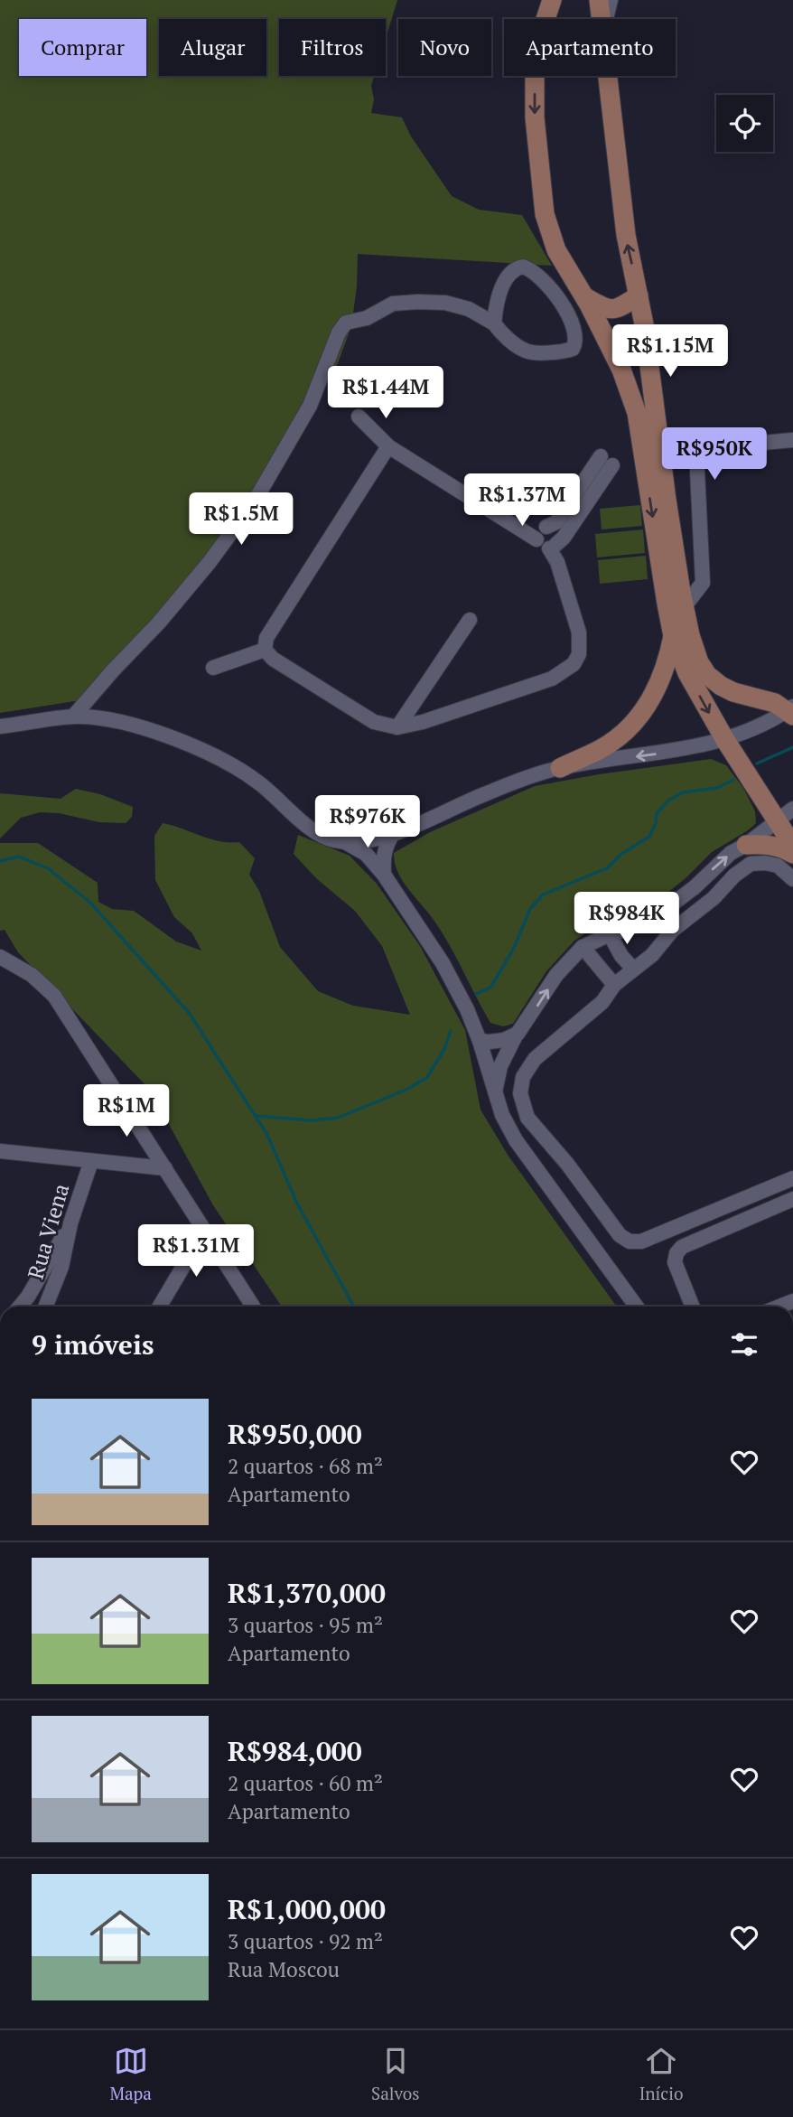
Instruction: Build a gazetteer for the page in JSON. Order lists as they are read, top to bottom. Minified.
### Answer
{"streets":{"street":["Rua Viena"]},"page":{"chip":["Comprar","Alugar","Filtros","Novo","Apartamento"],"price":["R$1.15M","R$1.44M","R$950K","R$1.37M","R$1.5M","R$976K","R$984K","R$1M","R$1.31M"],"heading":"9 imóveis","list":[{"name":"R$950,000","note":"2 quartos · 68 m² · Apartamento"},{"name":"R$1,370,000","note":"3 quartos · 95 m² · Apartamento"},{"name":"R$984,000","note":"2 quartos · 60 m² · Apartamento"},{"name":"R$1,000,000","note":"3 quartos · 92 m² · Rua Moscou"}],"tabs":["Mapa","Salvos","Início"]}}
